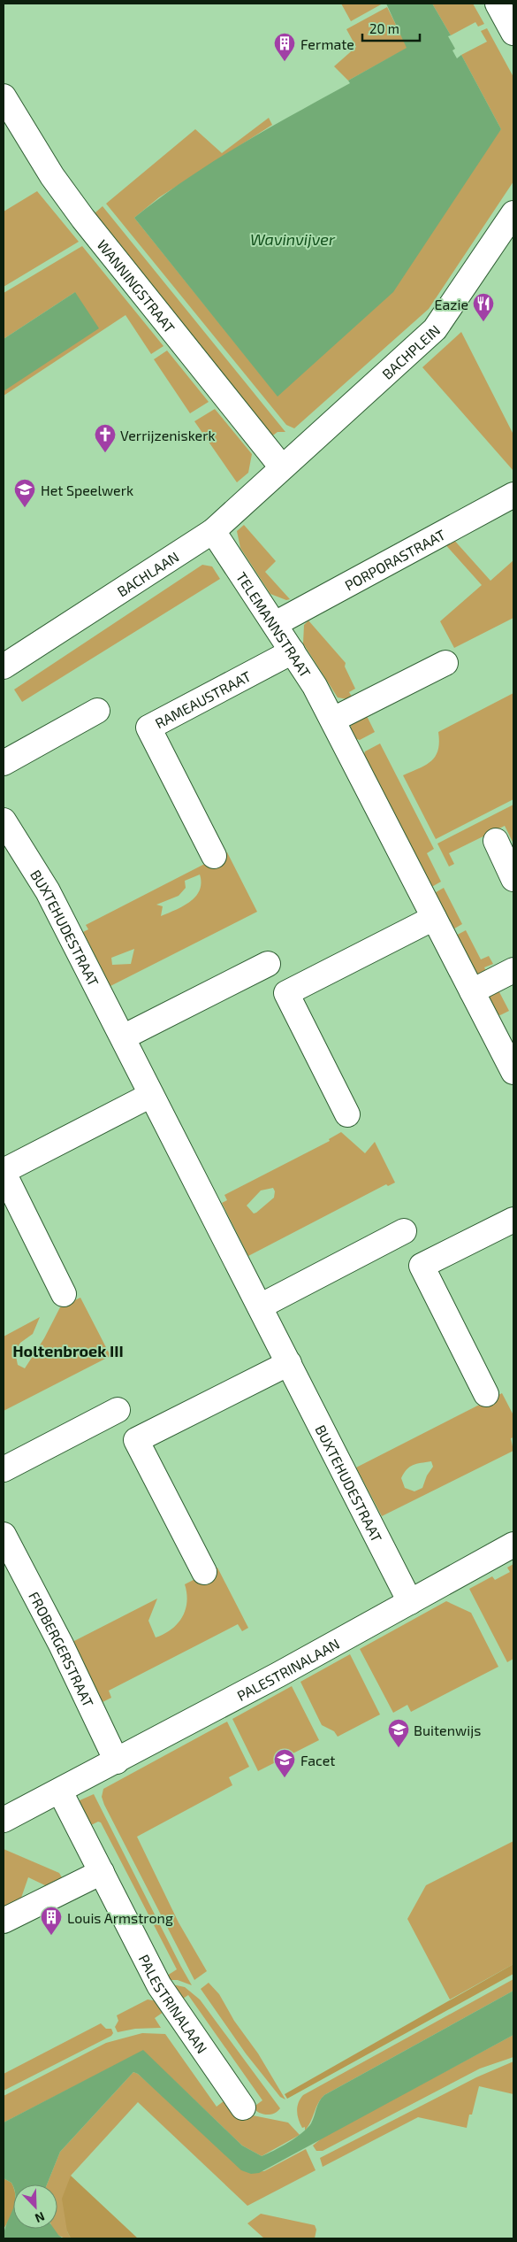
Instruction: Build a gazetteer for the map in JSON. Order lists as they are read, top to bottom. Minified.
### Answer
{"streets":{"street":["WANNINGSTRAAT","BACHPLEIN","PORPORASTRAAT","BACHLAAN","TELEMANNSTRAAT","RAMEAUSTRAAT","BUXTEHUDESTRAAT","FROBERGERSTRAAT","PALESTRINALAAN"]},"crossings":[["WANNINGSTRAAT","BACHPLEIN"],["WANNINGSTRAAT","BACHLAAN"],["BACHPLEIN","BACHLAAN"],["PORPORASTRAAT","TELEMANNSTRAAT"],["BACHLAAN","TELEMANNSTRAAT"],["TELEMANNSTRAAT","RAMEAUSTRAAT"],["BUXTEHUDESTRAAT","PALESTRINALAAN"],["FROBERGERSTRAAT","PALESTRINALAAN"]],"districts":["Holtenbroek III"],"water":["Wavinvijver"],"places":{"building":["Fermate","Louis Armstrong"],"restaurant":["Eazie"],"church":["Verrijzeniskerk"],"school or university":["Het Speelwerk","Buitenwijs","Facet"]},"scale_bar":"20 m","north":"bottom right"}
